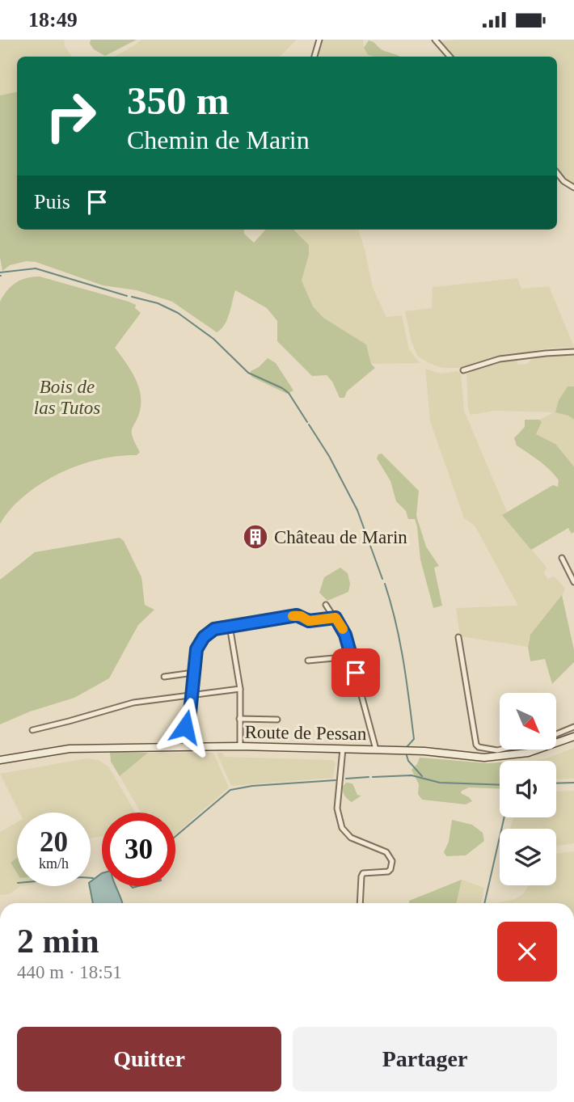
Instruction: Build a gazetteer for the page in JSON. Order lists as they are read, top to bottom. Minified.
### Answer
{"streets":{"main road":["Route de Pessan"]},"parks":["Bois de las Tutos"],"places":{"building":["Château de Marin"]},"north":"bottom right","page":{"status":"18:49","turn":["350 m","Chemin de Marin"],"then":"Puis","speed":"20 km/h","limit":"30","heading":["2 min","440 m · 18:51"],"buttons":["Quitter","Partager"]}}
